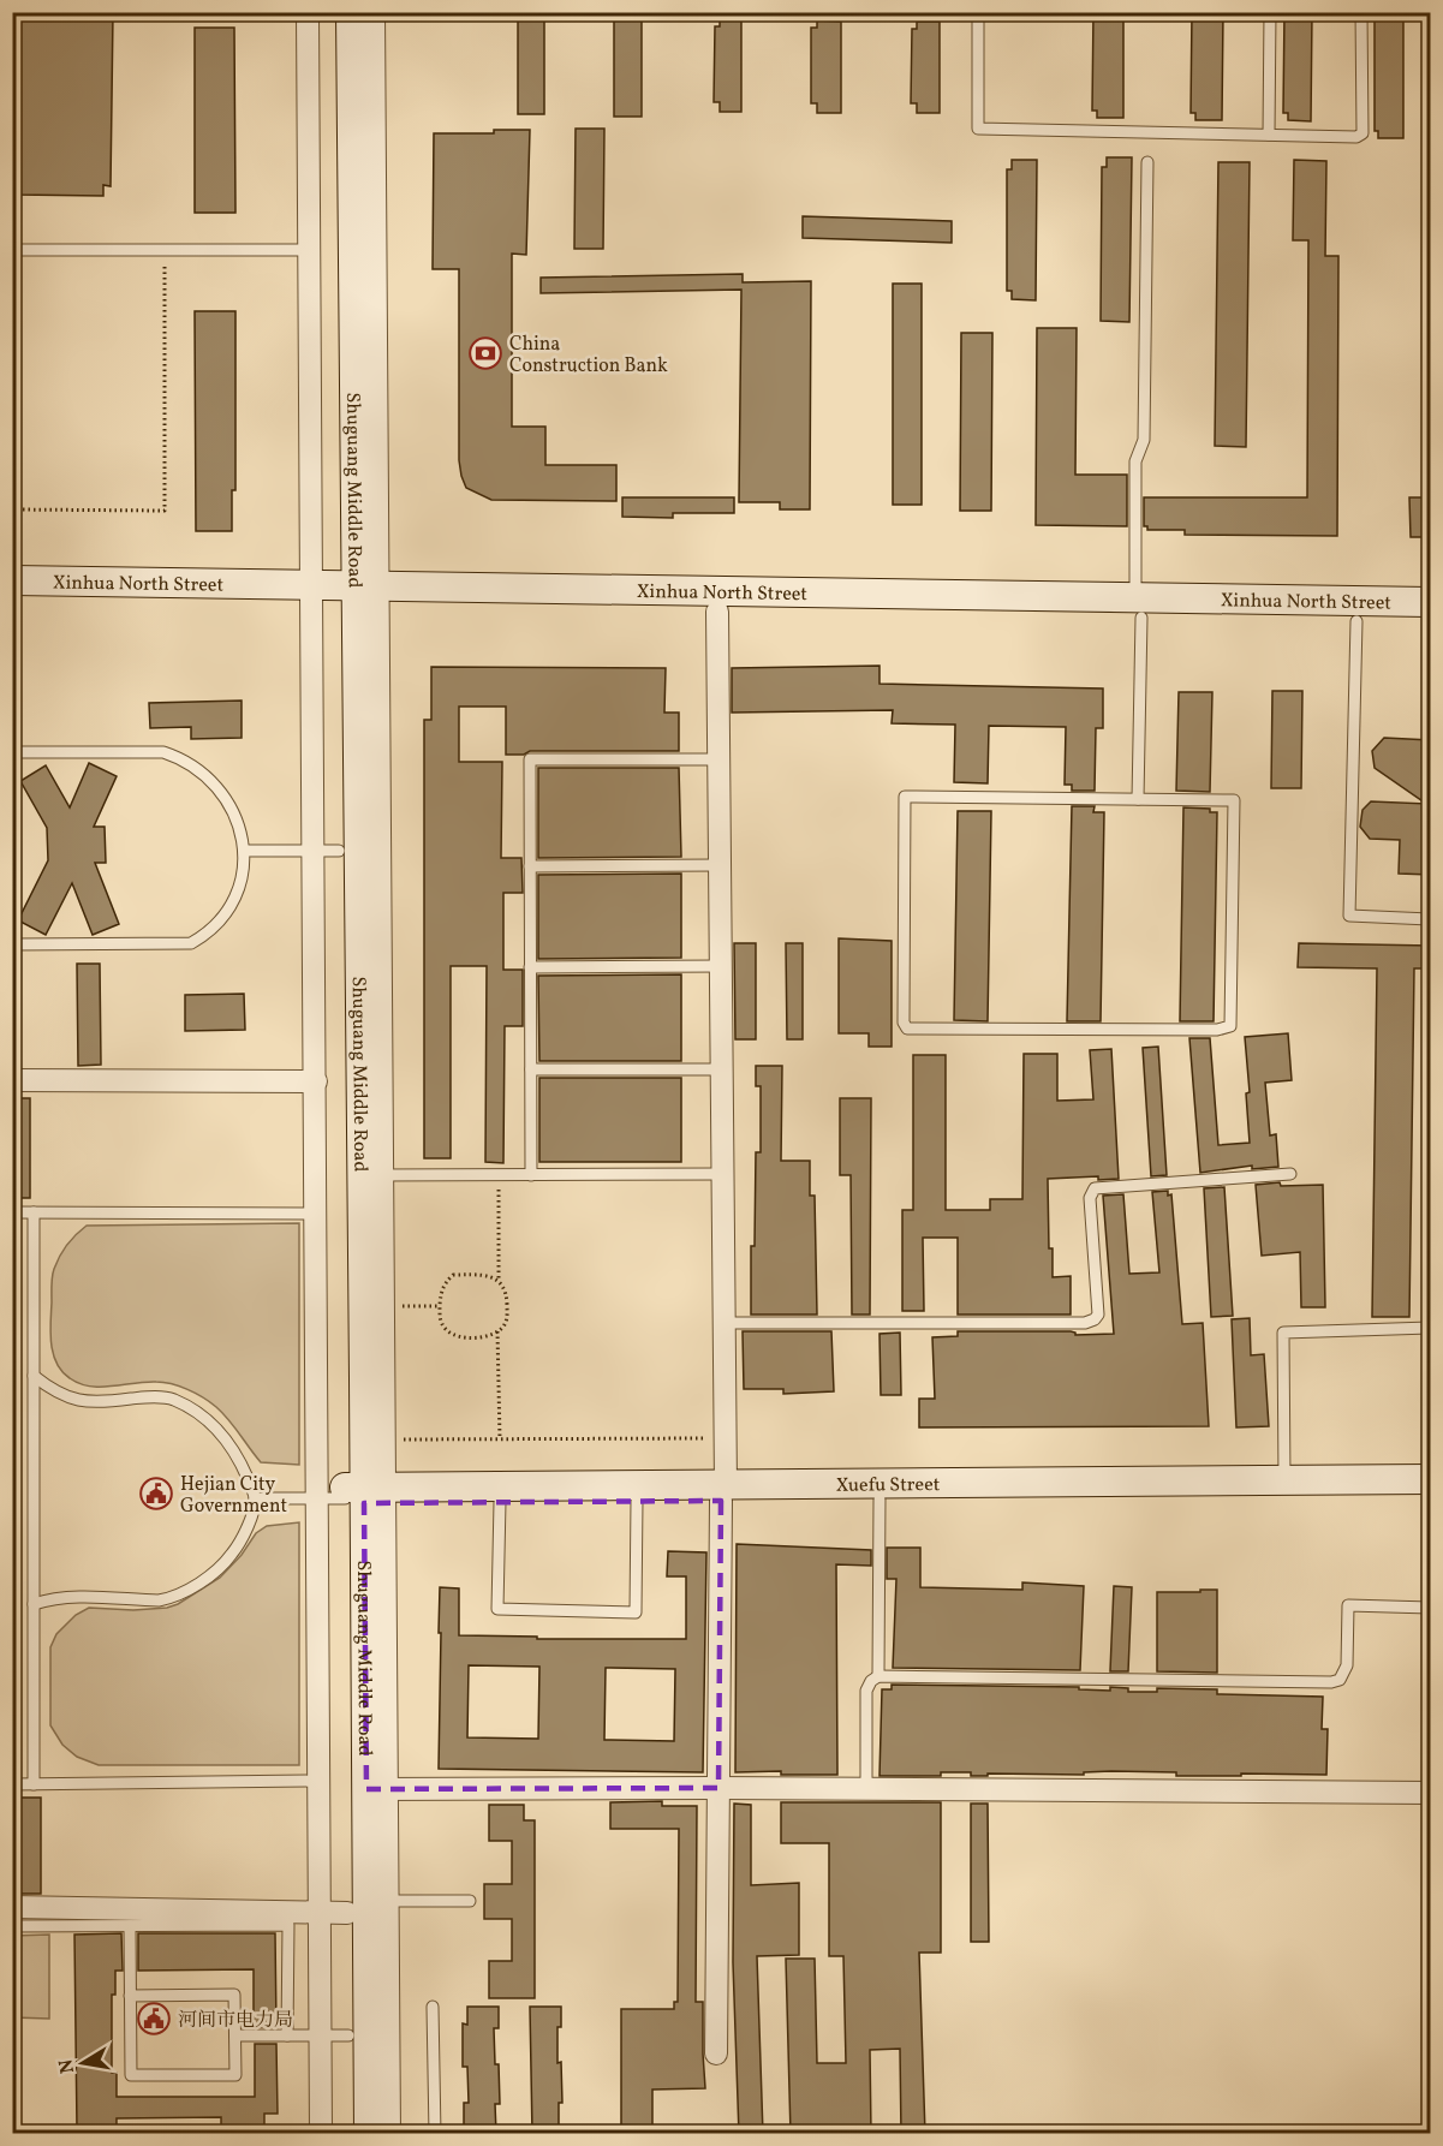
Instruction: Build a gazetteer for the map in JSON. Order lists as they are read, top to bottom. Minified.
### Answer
{"streets":{"main road":["Shuguang Middle Road","Xinhua North Street","Xuefu Street"]},"crossings":[["Shuguang Middle Road","Xinhua North Street"],["Shuguang Middle Road","Xuefu Street"]],"places":{"bank":["China Construction Bank"],"public building":["Hejian City Government","河间市电力局"]},"north":"left"}
